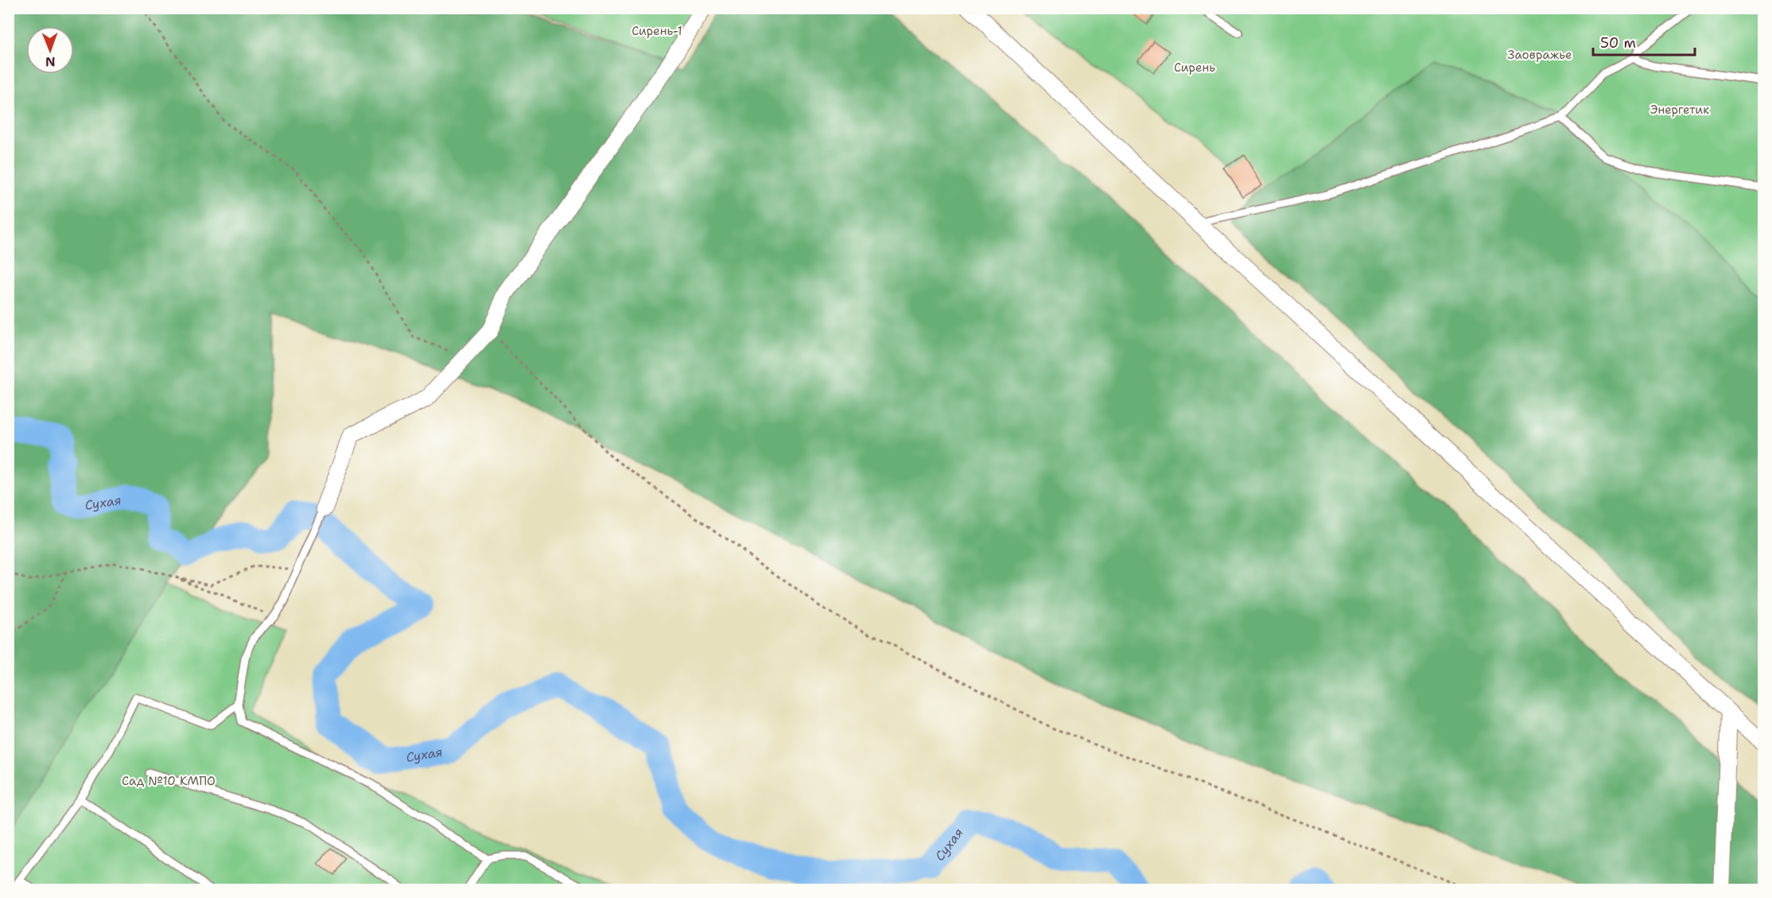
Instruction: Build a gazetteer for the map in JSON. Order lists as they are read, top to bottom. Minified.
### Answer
{"water":["Сухая"],"parks":["Сирень-1","Заовражье","Сирень","Энергетик","Сад №10 КМПО"],"scale_bar":"50 m","north":"bottom"}
